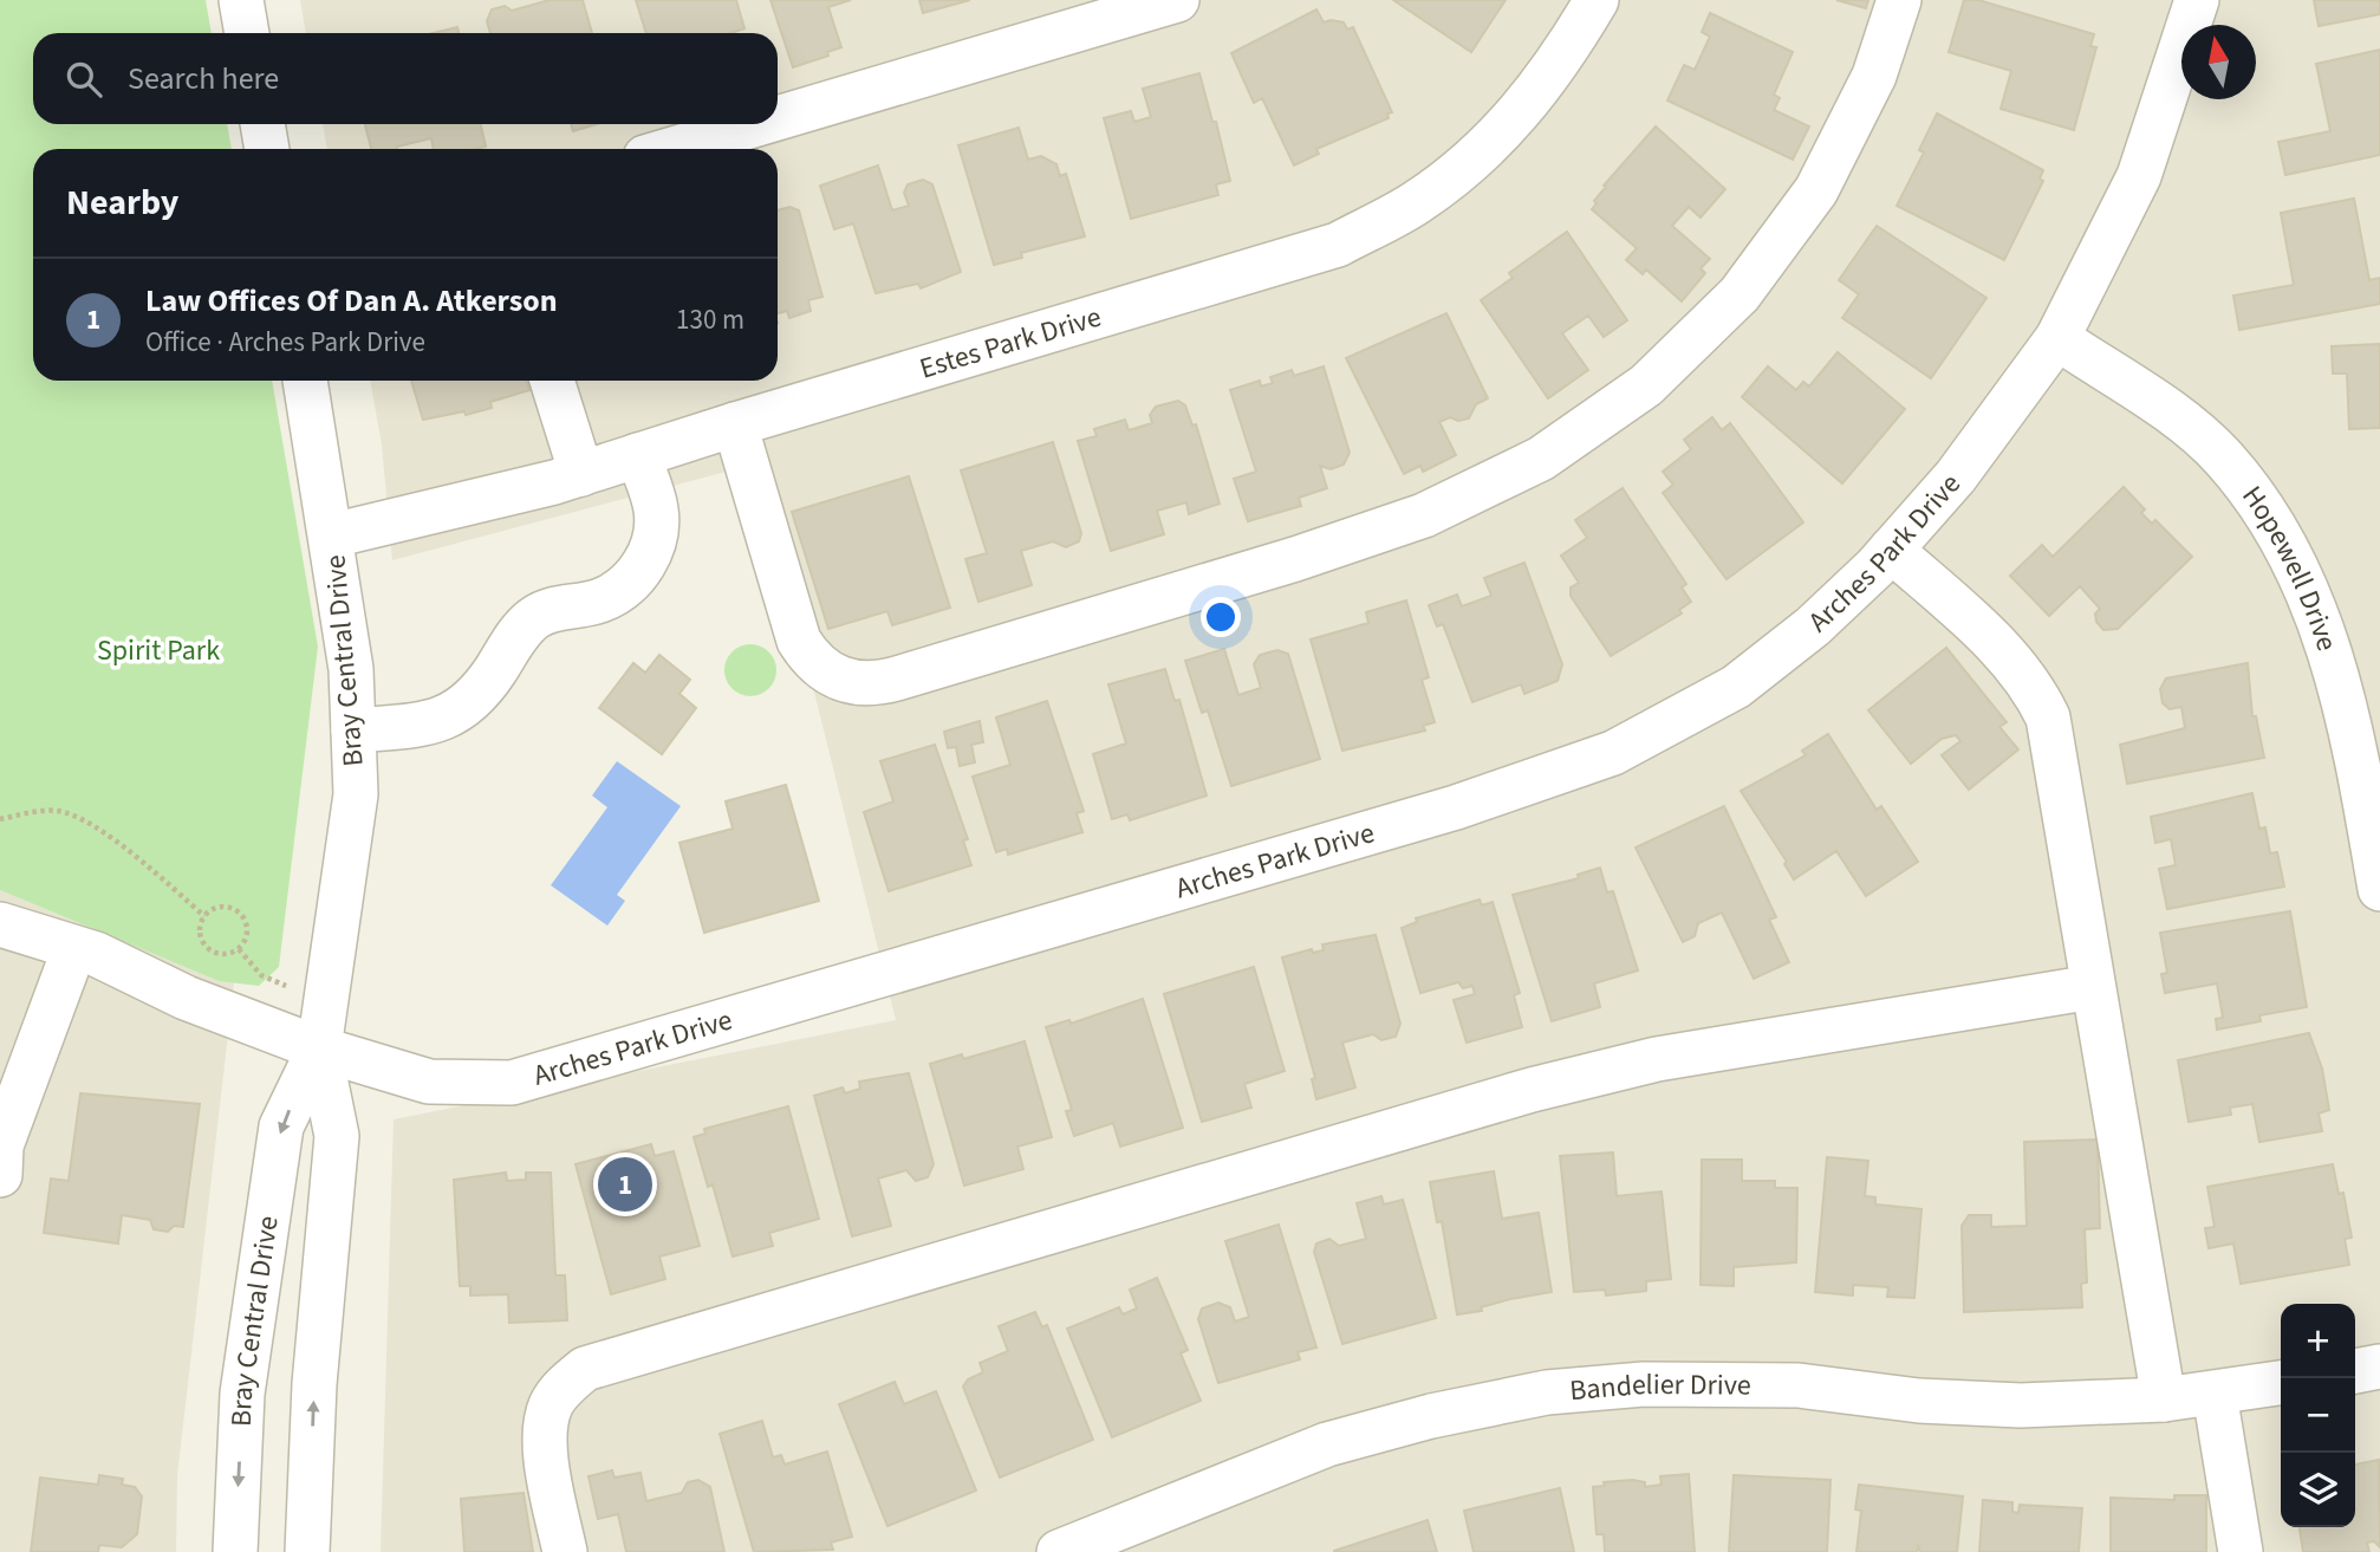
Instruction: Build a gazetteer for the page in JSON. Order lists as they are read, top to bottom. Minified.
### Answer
{"streets":{"street":["Estes Park Drive","Arches Park Drive","Hopewell Drive","Bray Central Drive","Bandelier Drive"]},"crossings":[["Estes Park Drive","Bray Central Drive"],["Arches Park Drive","Hopewell Drive"],["Arches Park Drive","Bray Central Drive"]],"parks":["Spirit Park"],"north":"top","page":{"search":"Search here","heading":"Nearby","list":[{"mark":"1","name":"Law Offices Of Dan A. Atkerson","note":"Office · Arches Park Drive","value":"130 m"}],"pins":"1","map_buttons":["+","−"]}}
